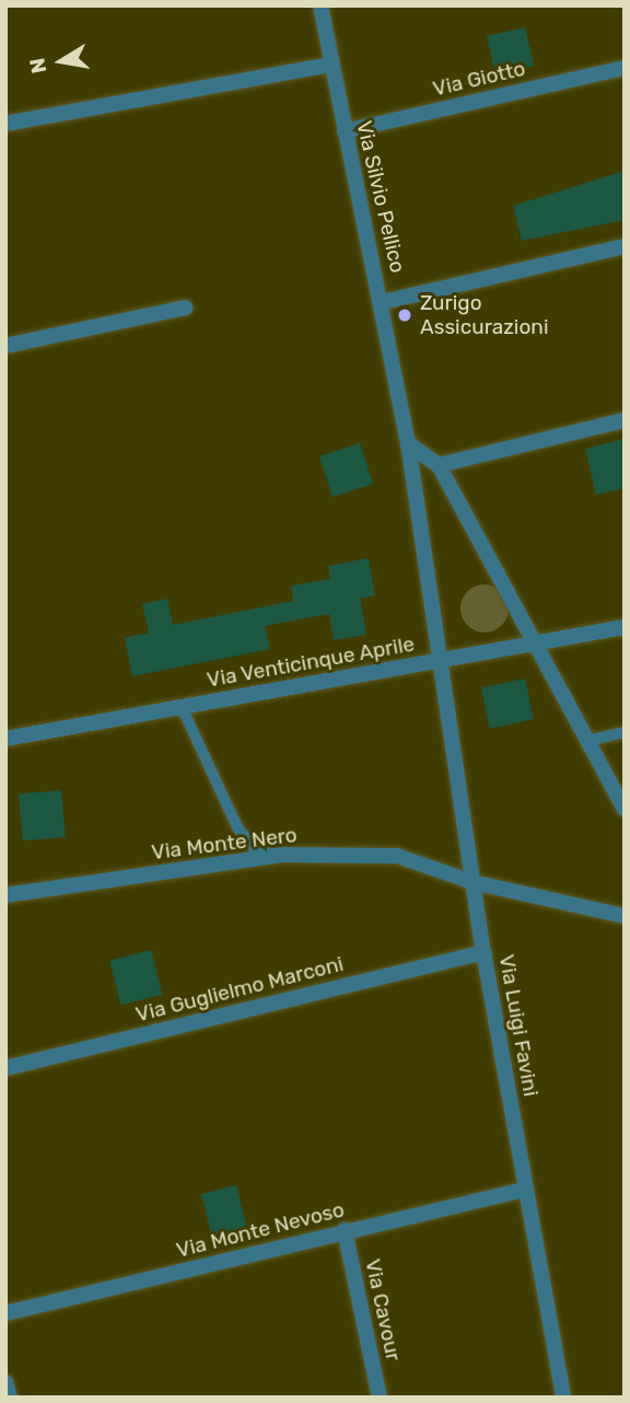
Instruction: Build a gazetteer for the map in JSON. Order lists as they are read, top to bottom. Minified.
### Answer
{"streets":{"street":["Via Giotto","Via Silvio Pellico","Via Venticinque Aprile","Via Monte Nero","Via Guglielmo Marconi","Via Luigi Favini","Via Monte Nevoso","Via Cavour"]},"crossings":[["Via Giotto","Via Silvio Pellico"],["Via Silvio Pellico","Via Venticinque Aprile"],["Via Silvio Pellico","Via Luigi Favini"],["Via Venticinque Aprile","Via Luigi Favini"],["Via Monte Nero","Via Luigi Favini"],["Via Guglielmo Marconi","Via Luigi Favini"],["Via Luigi Favini","Via Monte Nevoso"],["Via Monte Nevoso","Via Cavour"]],"places":["Zurigo Assicurazioni"],"north":"left"}
